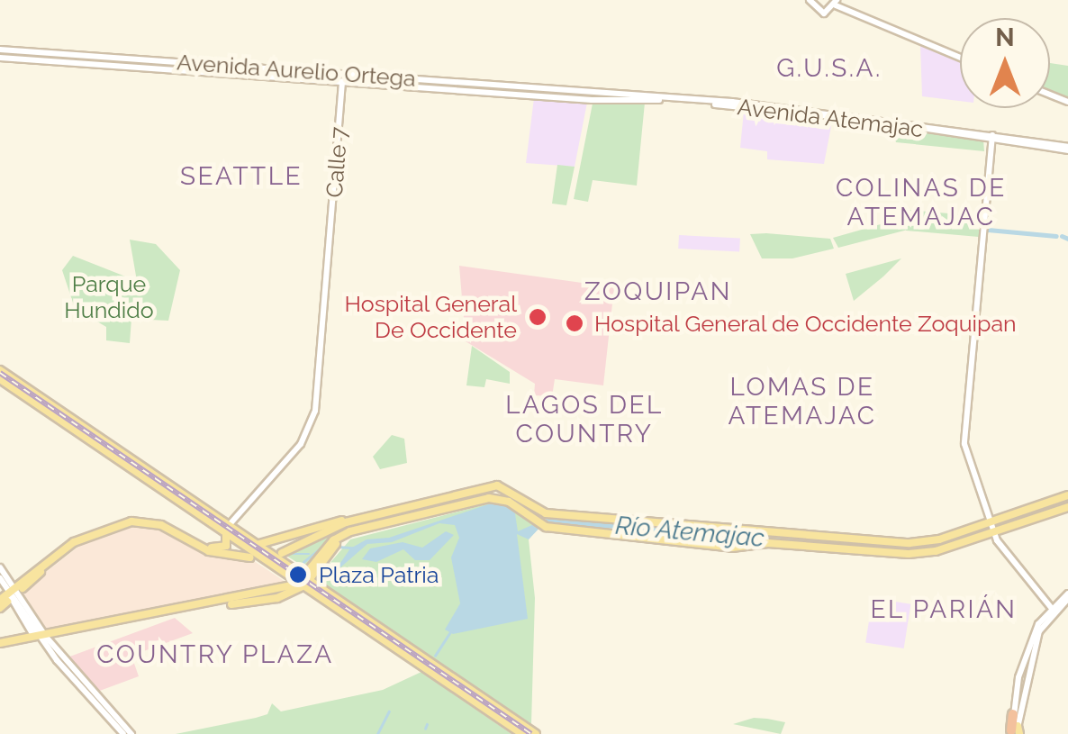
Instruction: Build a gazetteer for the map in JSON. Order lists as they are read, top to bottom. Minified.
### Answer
{"streets":{"main road":["Avenida Aurelio Ortega","Avenida Atemajac","Calle 7"]},"crossings":[["Avenida Aurelio Ortega","Avenida Atemajac"],["Avenida Aurelio Ortega","Calle 7"]],"districts":["G.U.S.A.","SEATTLE","COLINAS DE ATEMAJAC","ZOQUIPAN","LOMAS DE ATEMAJAC","LAGOS DEL COUNTRY","EL PARIÁN","COUNTRY PLAZA"],"water":["Río Atemajac"],"parks":["Parque Hundido"],"places":["Hospital General De Occidente","Hospital General de Occidente Zoquipan","Plaza Patria"],"north":"top"}
